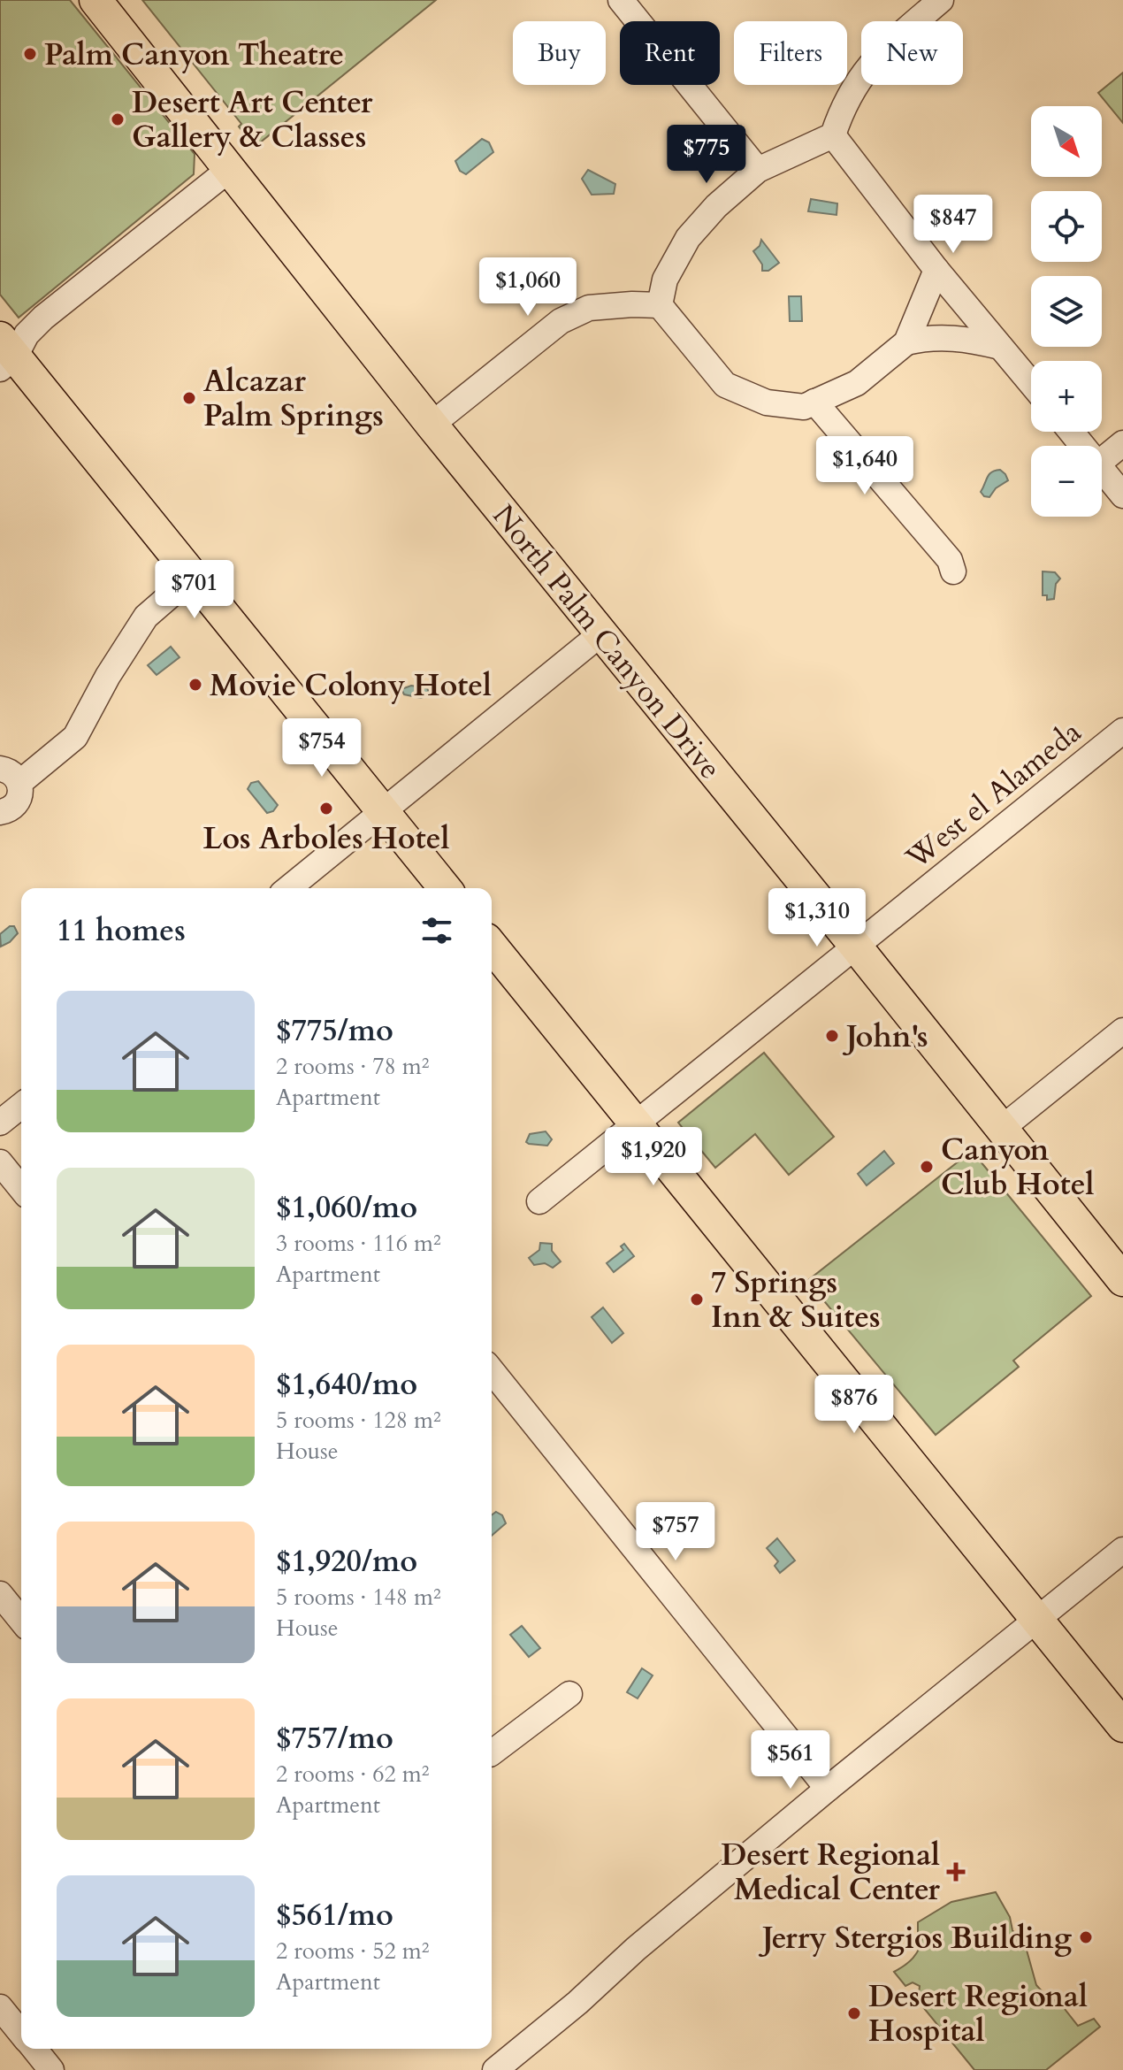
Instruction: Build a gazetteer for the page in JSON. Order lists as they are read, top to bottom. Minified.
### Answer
{"streets":{"main road":["North Palm Canyon Drive"],"street":["West el Alameda"]},"crossings":[["North Palm Canyon Drive","West el Alameda"]],"places":{"other":["Palm Canyon Theatre","Desert Art Center Gallery & Classes","Alcazar Palm Springs","Movie Colony Hotel","Los Arboles Hotel","John's","Canyon Club Hotel","7 Springs Inn & Suites","Jerry Stergios Building","Desert Regional Hospital"],"health":["Desert Regional Medical Center"]},"north":"bottom right","page":{"chip":["Buy","Rent","Filters","New"],"map_buttons":["+","−"],"price":["$775","$847","$1,060","$1,640","$701","$754","$1,310","$1,920","$876","$757","$561"],"heading":"11 homes","list":[{"name":"$775/mo","note":"2 rooms · 78 m² · Apartment"},{"name":"$1,060/mo","note":"3 rooms · 116 m² · Apartment"},{"name":"$1,640/mo","note":"5 rooms · 128 m² · House"},{"name":"$1,920/mo","note":"5 rooms · 148 m² · House"},{"name":"$757/mo","note":"2 rooms · 62 m² · Apartment"},{"name":"$561/mo","note":"2 rooms · 52 m² · Apartment"}]}}
